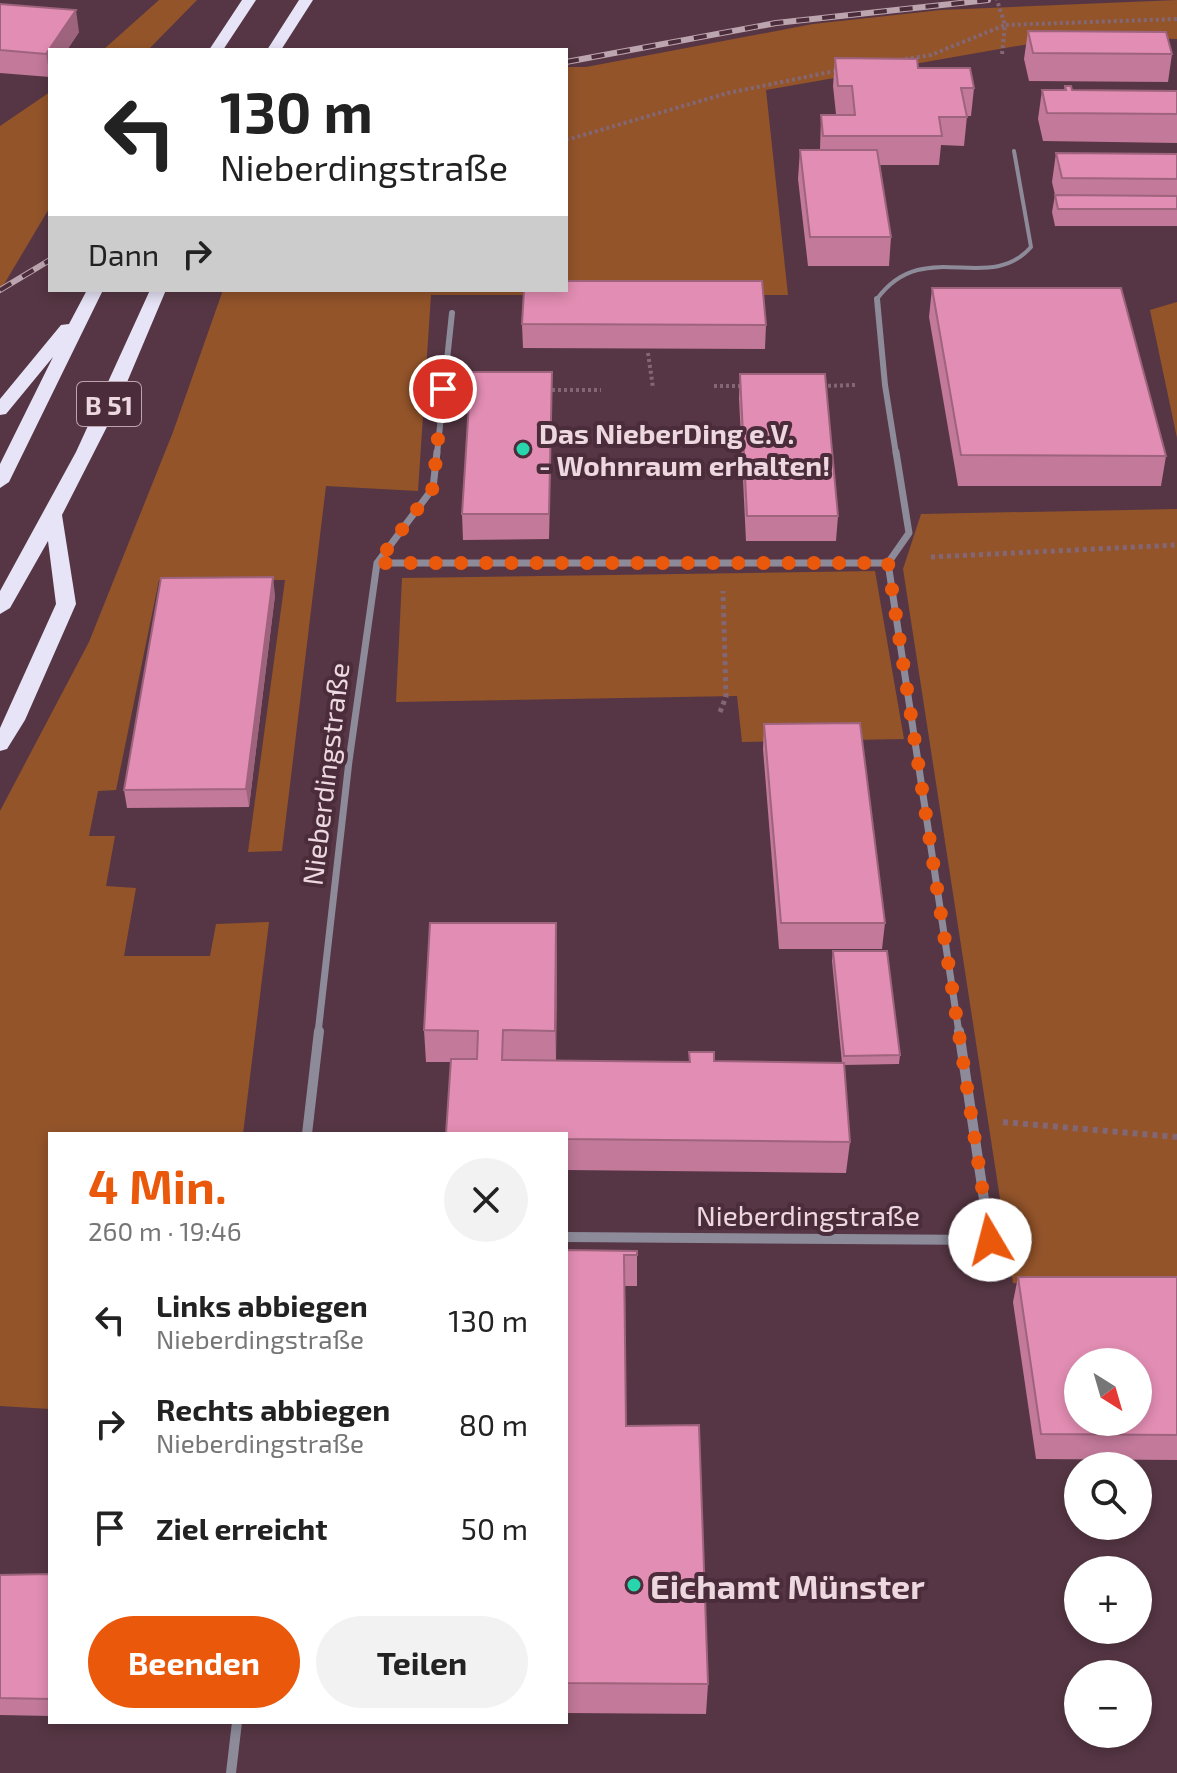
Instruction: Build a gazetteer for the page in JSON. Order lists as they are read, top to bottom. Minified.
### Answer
{"streets":{"highway":["B 51"],"street":["Nieberdingstraße"]},"places":["Das NieberDing e.V. - Wohnraum erhalten!","Eichamt Münster"],"north":"bottom right","page":{"turn":["130 m","Nieberdingstraße"],"then":"Dann","heading":["4 Min.","260 m · 19:46"],"list":[{"name":"Links abbiegen","note":"Nieberdingstraße","value":"130 m"},{"name":"Rechts abbiegen","note":"Nieberdingstraße","value":"80 m"},{"name":"Ziel erreicht","value":"50 m"}],"map_buttons":["+","−"],"buttons":["Beenden","Teilen"]}}
